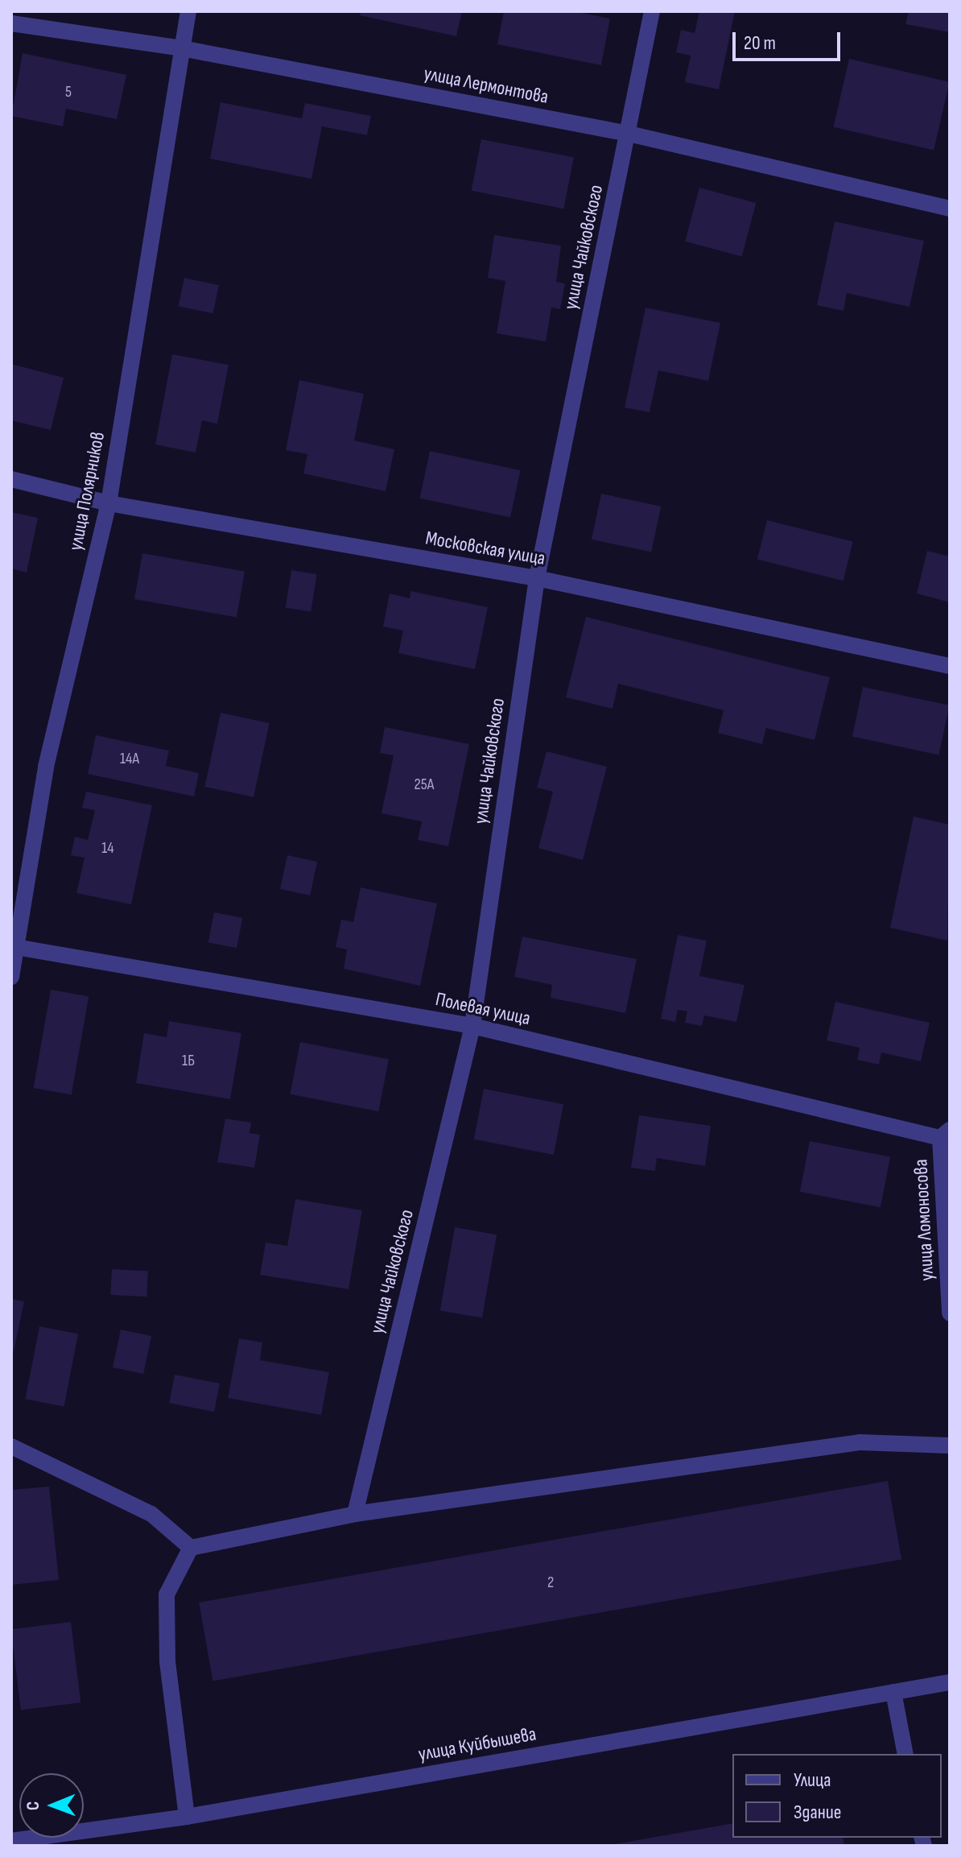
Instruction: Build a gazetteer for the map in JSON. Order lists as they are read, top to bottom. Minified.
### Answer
{"streets":{"street":["улица Лермонтова","улица Чайковского","улица Полярников","Московская улица","Полевая улица","улица Ломоносова","улица Куйбышева"]},"crossings":[["улица Лермонтова","улица Чайковского"],["улица Лермонтова","улица Полярников"],["улица Чайковского","Московская улица"],["улица Чайковского","Полевая улица"],["улица Полярников","Московская улица"],["улица Полярников","Полевая улица"],["Полевая улица","улица Ломоносова"]],"house_numbers":["5","14А","25А","14","1Б","2"],"legend":["Улица","Здание"],"scale_bar":"20 m","north":"left"}
